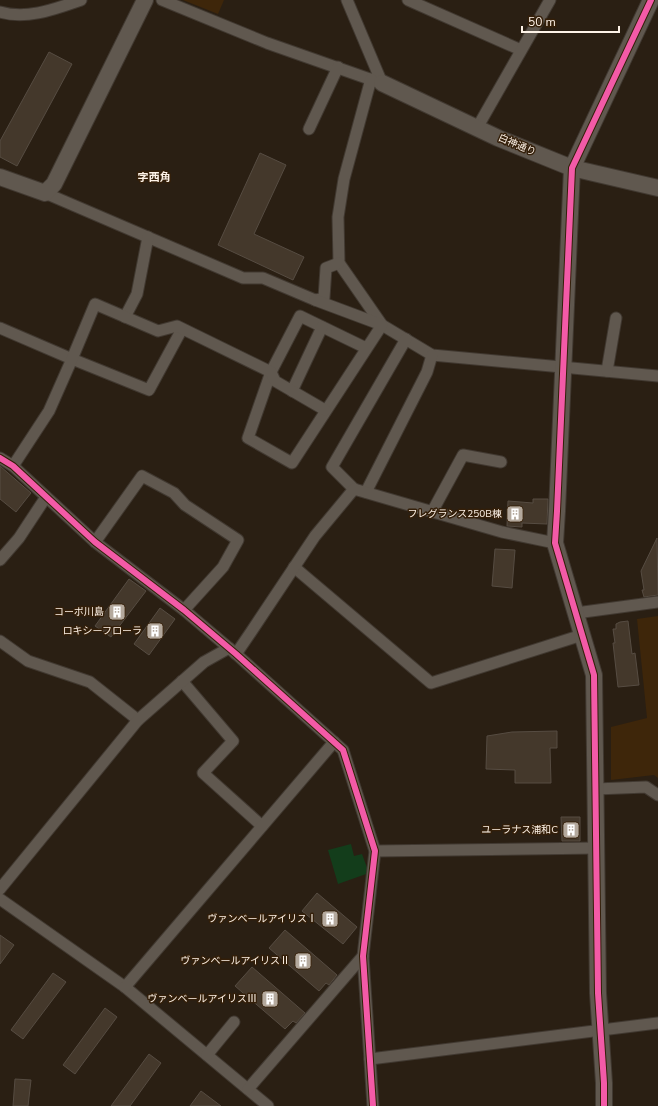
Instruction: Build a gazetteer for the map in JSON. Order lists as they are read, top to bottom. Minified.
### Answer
{"streets":{"street":["白神通り"]},"districts":["字西角"],"places":{"building":["フレグランス250B棟","コーポ川島","ロキシーフローラ","ユーラナス浦和C","ヴァンベールアイリスⅠ","ヴァンベールアイリスⅡ","ヴァンベールアイリスⅢ"]},"scale_bar":"50 m"}
